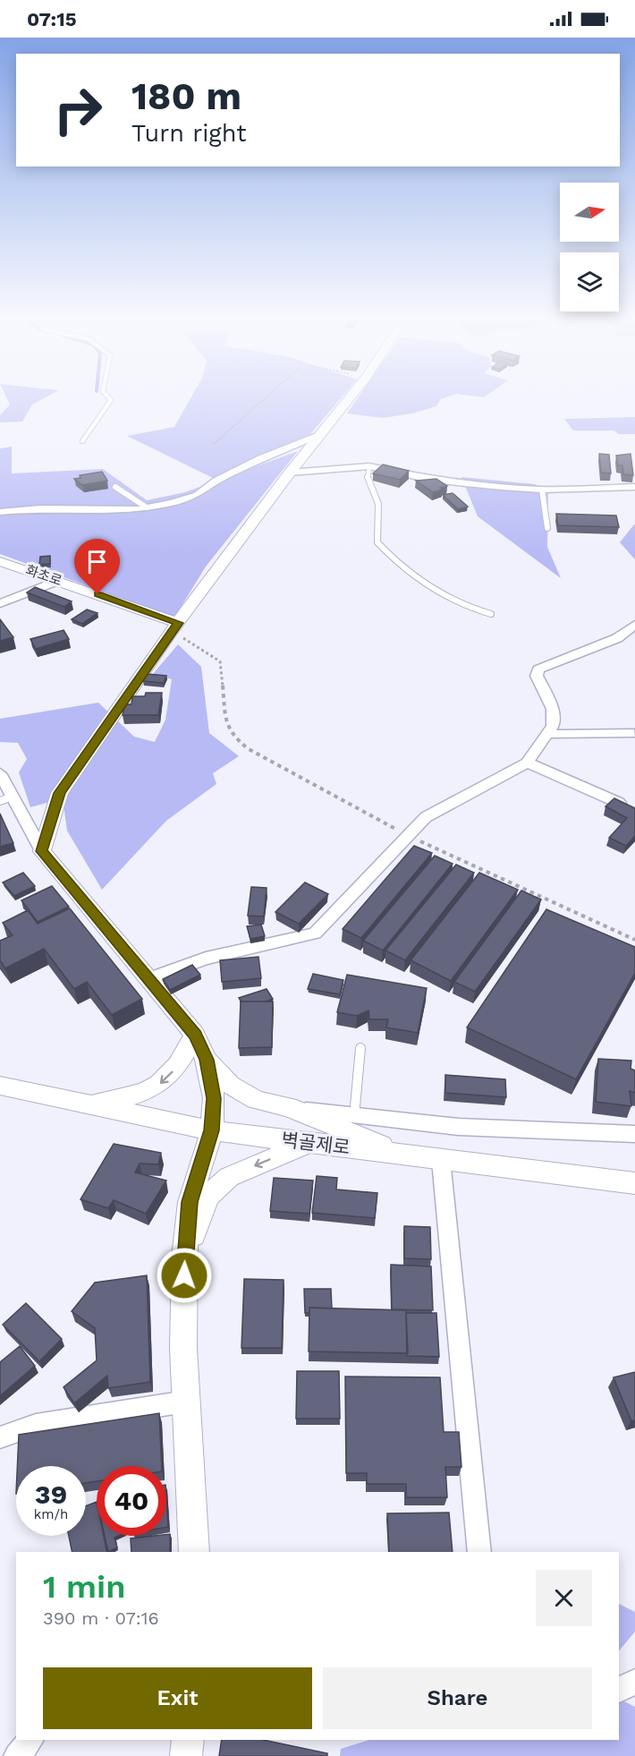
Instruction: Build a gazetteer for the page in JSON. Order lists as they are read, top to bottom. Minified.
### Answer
{"streets":{"street":["화초로","벽골제로"]},"north":"right","page":{"status":"07:15","turn":["180 m","Turn right"],"speed":"39 km/h","limit":"40","heading":["1 min","390 m · 07:16"],"buttons":["Exit","Share"]}}
